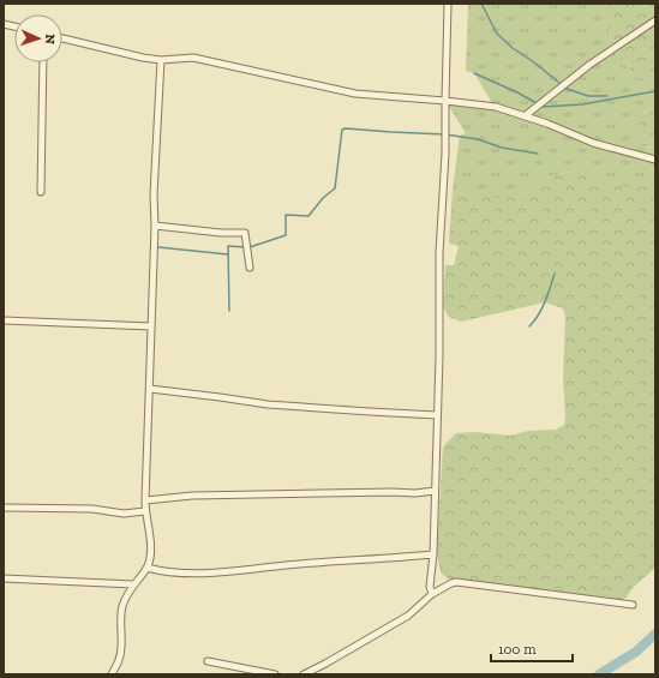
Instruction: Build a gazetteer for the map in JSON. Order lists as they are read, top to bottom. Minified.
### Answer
{"scale_bar":"100 m","north":"right"}
